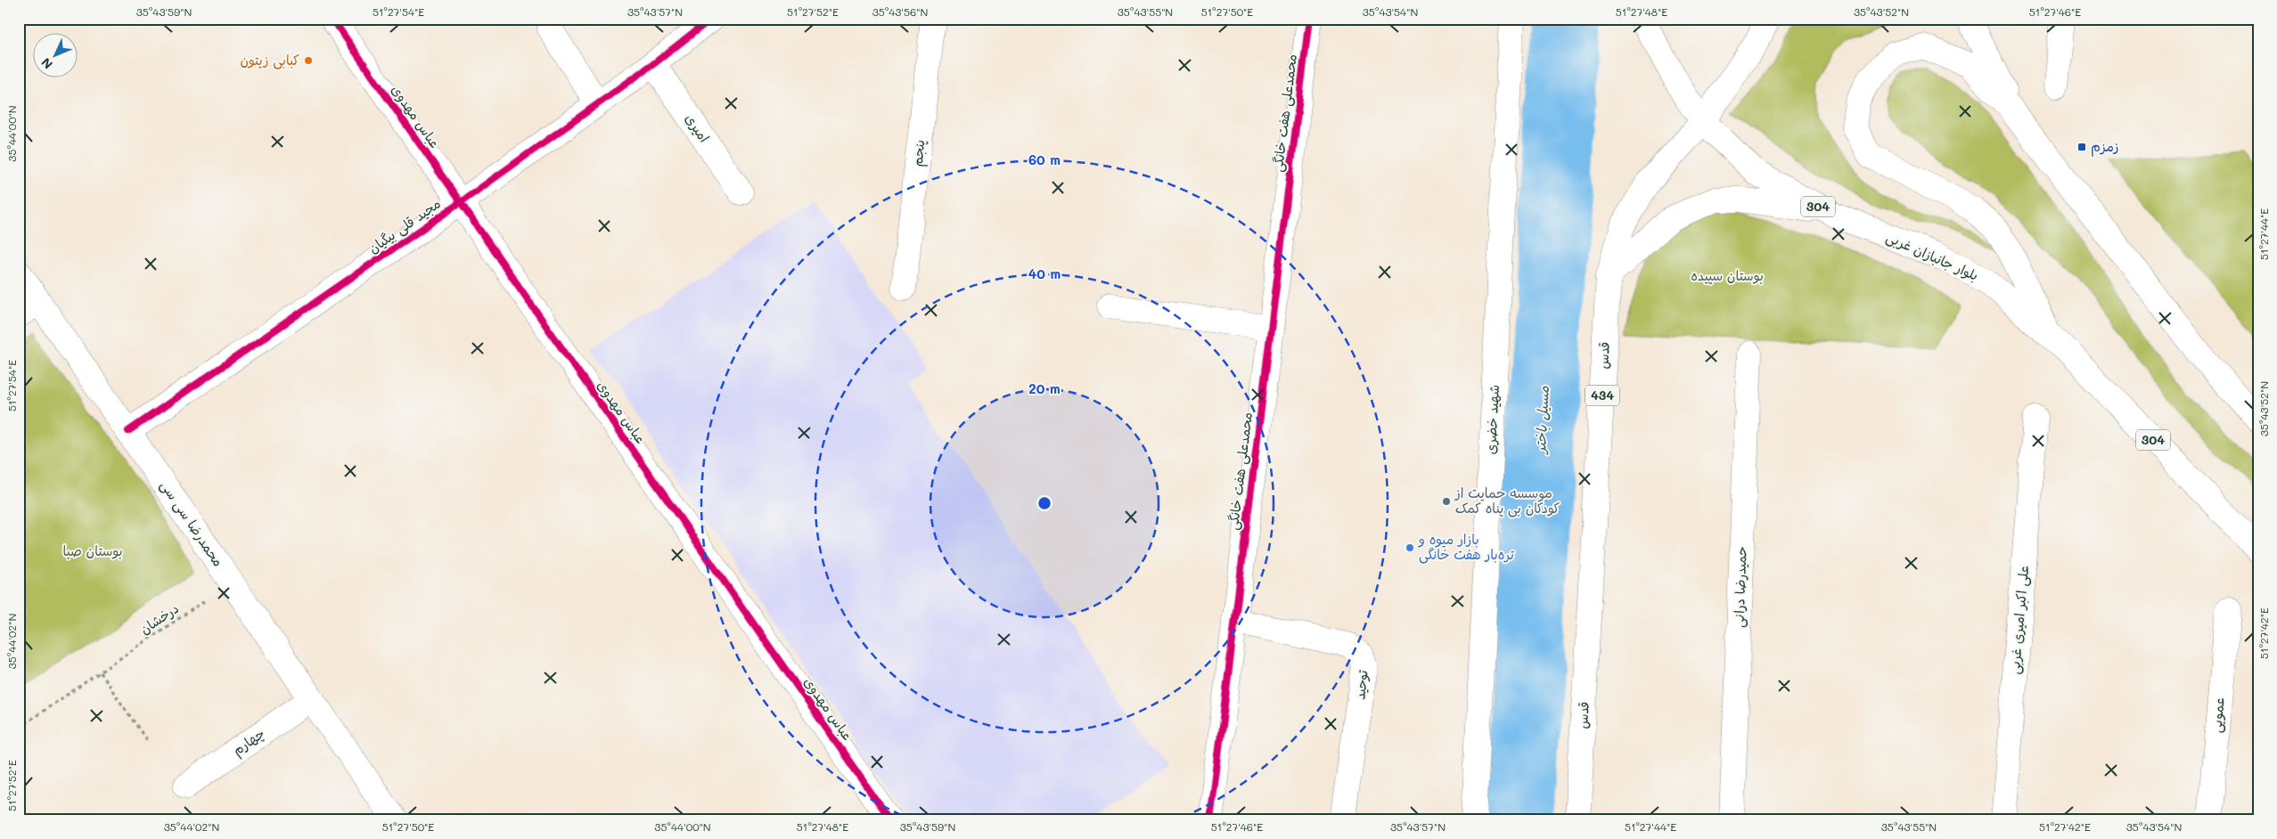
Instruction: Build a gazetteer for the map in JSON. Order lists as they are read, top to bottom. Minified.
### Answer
{"streets":{"street":["محمدعلی هفت خانگی","عباس مهدوی","امیری","پنجم","304","مجید قلی بیگیان","بلوار جانبازان غربی","قدس","434","شهید خضری","محمدرضا سی سی","حمیدرضا درانی","علی اکبر امیری غربی","توحید","عمویی","چهارم"],"path":["درخشان"]},"crossings":[["محمدعلی هفت خانگی","توحید"],["عباس مهدوی","مجید قلی بیگیان"],["امیری","مجید قلی بیگیان"],["مجید قلی بیگیان","محمدرضا سی سی"],["بلوار جانبازان غربی","قدس"],["محمدرضا سی سی","درخشان"],["محمدرضا سی سی","چهارم"]],"water":["مسیل باختر"],"parks":["بوستان سپیده","بوستان صبا"],"places":{"other":["کبابی زیتون","موسسه حمایت از کودکان بی پناه کمک","بازار میوه و تره‌بار هفت خانگی"],"transit":["زمزم"]},"north":"bottom left","coordinates":["35°43'59\"N","51°27'54\"E","35°43'57\"N","51°27'52\"E","35°43'56\"N","35°43'55\"N","51°27'50\"E","35°43'54\"N","51°27'48\"E","35°43'52\"N","51°27'46\"E","35°44'00\"N","51°27'44\"E","51°27'42\"E","35°44'02\"N"],"rings":["60 m","40 m","20 m"]}
